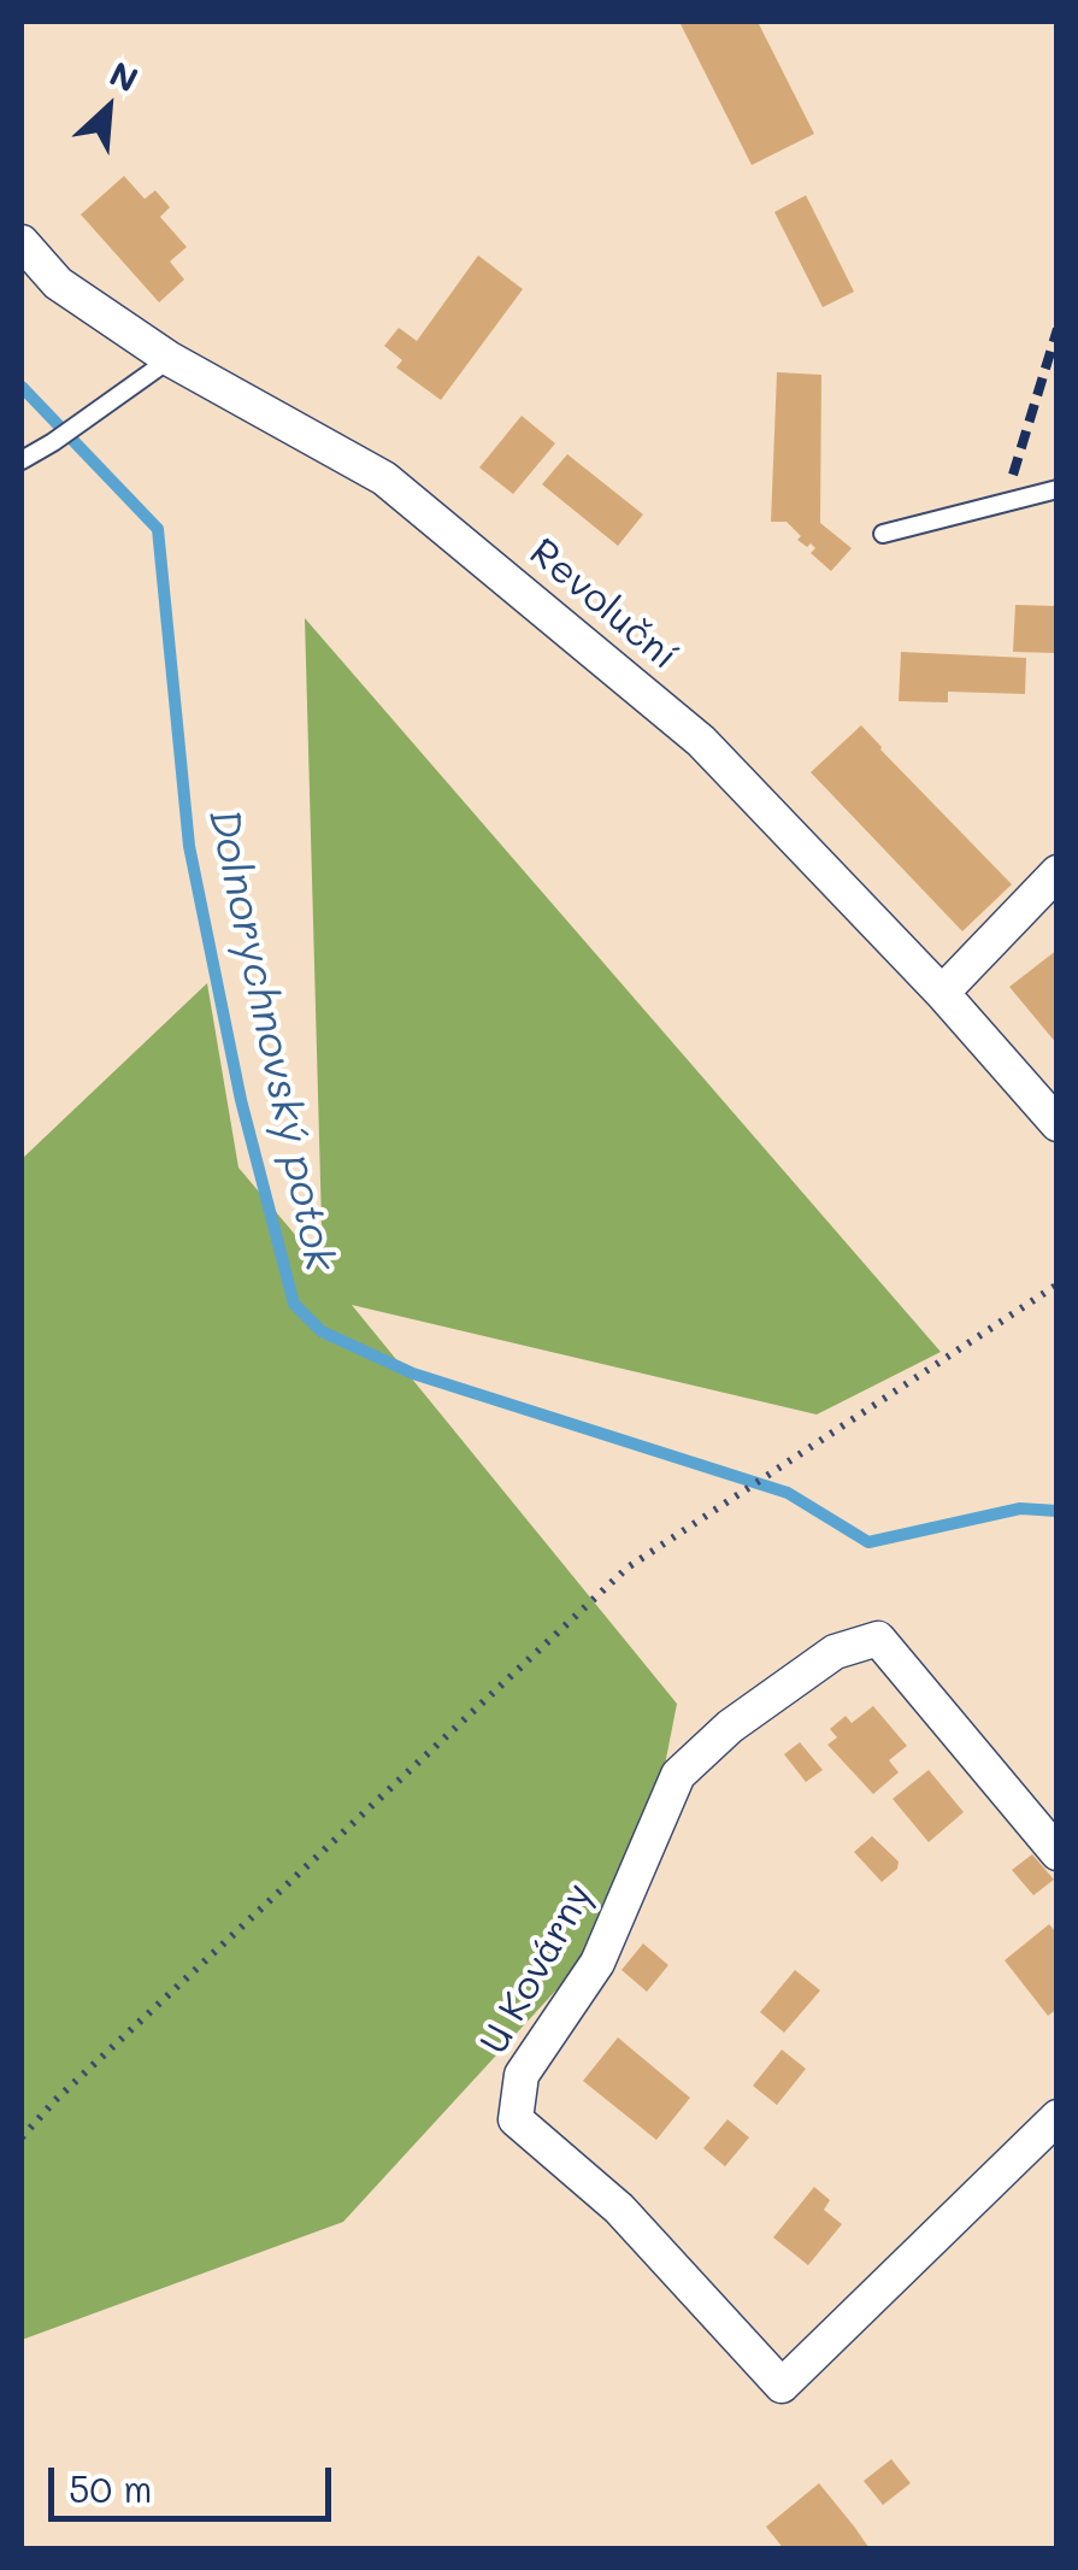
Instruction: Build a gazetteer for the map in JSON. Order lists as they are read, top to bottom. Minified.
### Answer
{"streets":{"street":["Revoluční","U Kovárny"]},"water":["Dolnorychnovský potok"],"scale_bar":"50 m","north":"top right"}
